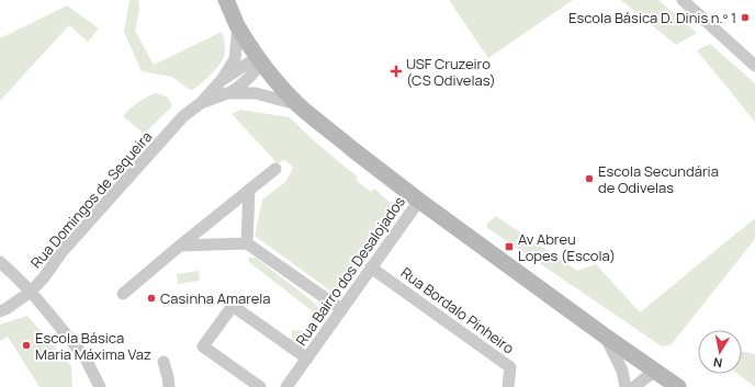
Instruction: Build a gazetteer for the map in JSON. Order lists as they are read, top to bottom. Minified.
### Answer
{"streets":{"street":["Rua Domingos de Sequeira","Rua Bairro dos Desalojados","Rua Bordalo Pinheiro"]},"crossings":[["Rua Bairro dos Desalojados","Rua Bordalo Pinheiro"]],"places":{"other":["Escola Básica D. Dinis n.º 1","Escola Secundária de Odivelas","Casinha Amarela","Escola Básica Maria Máxima Vaz"],"health":["USF Cruzeiro (CS Odivelas)"],"transit":["Av Abreu Lopes (Escola)"]},"north":"bottom"}
